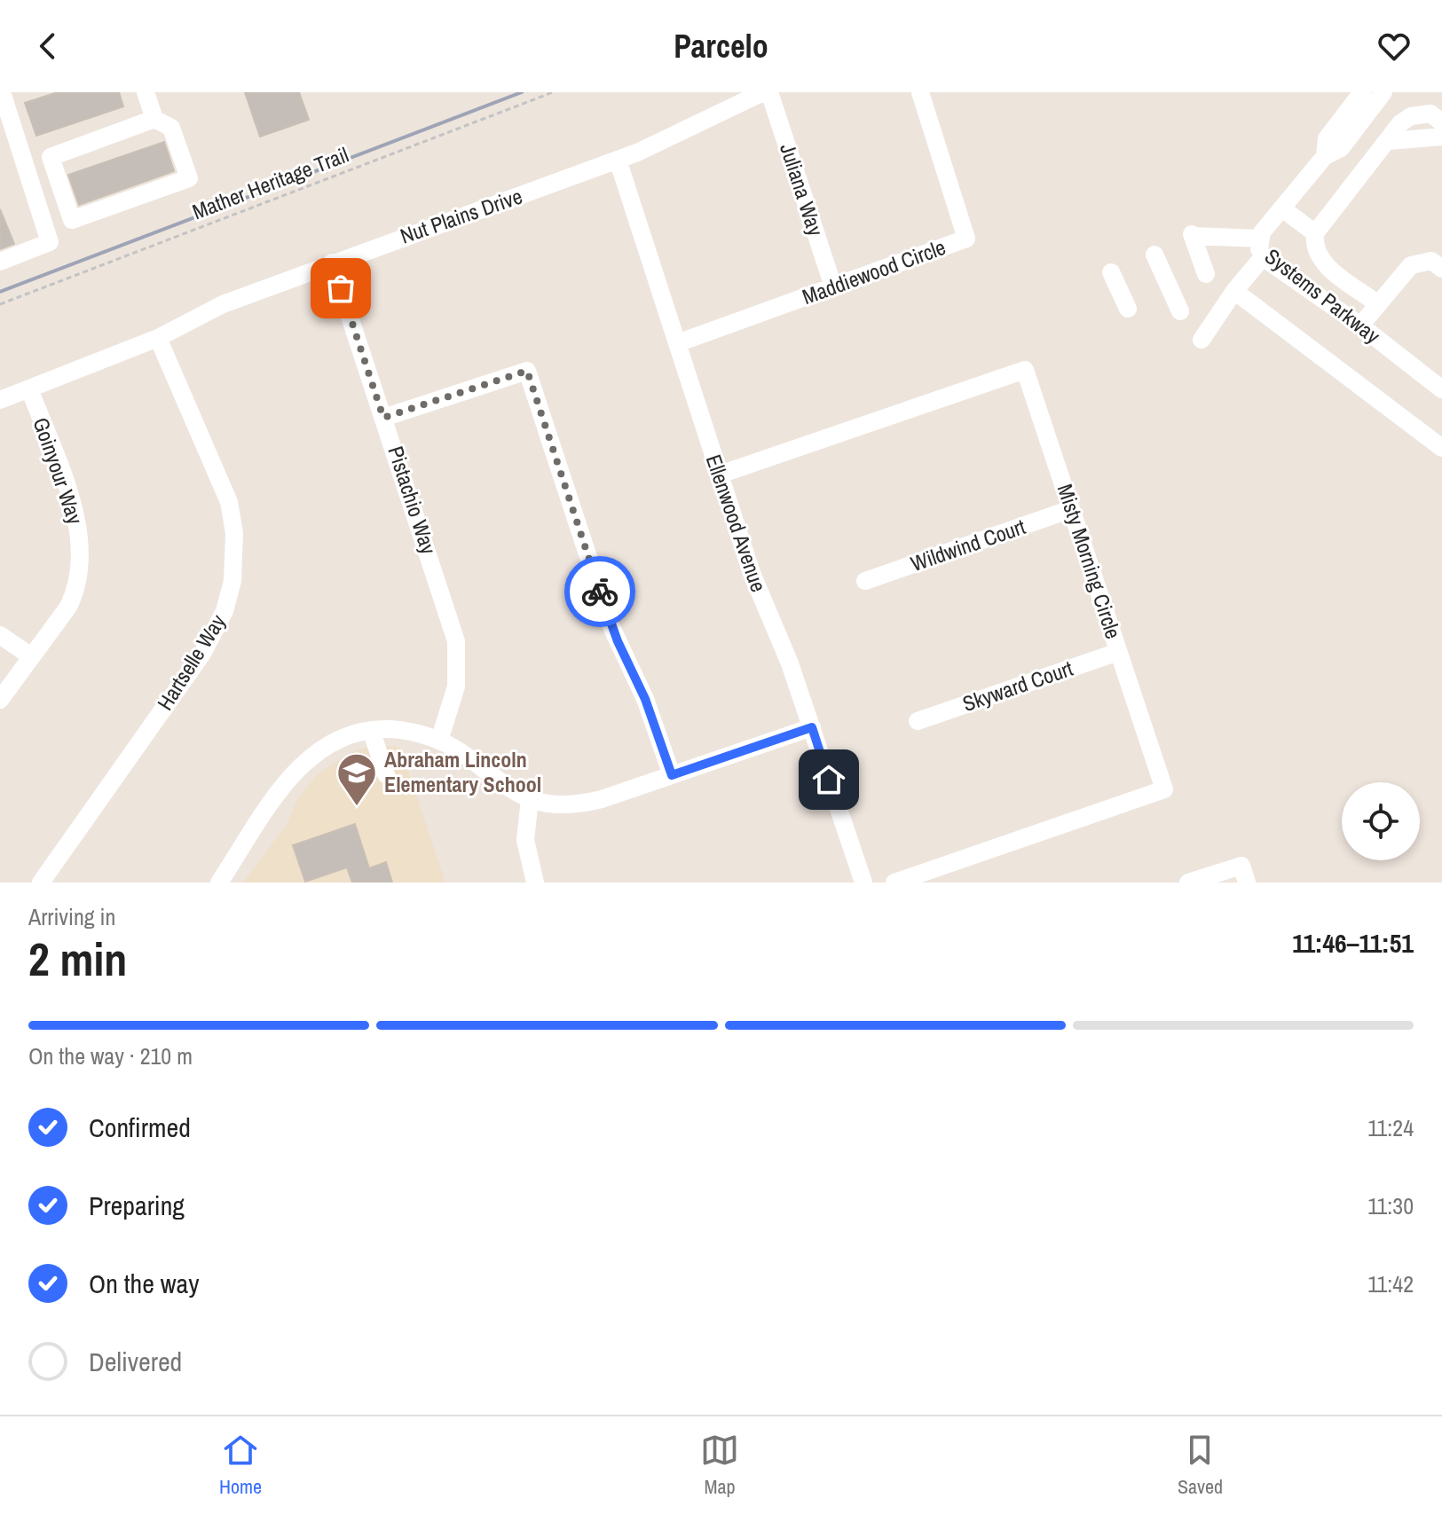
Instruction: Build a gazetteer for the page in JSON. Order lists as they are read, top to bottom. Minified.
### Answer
{"streets":{"street":["Juliana Way","Nut Plains Drive","Maddiewood Circle","Systems Parkway","Goinyour Way","Pistachio Way","Ellenwood Avenue","Wildwind Court","Misty Morning Circle","Hartselle Way","Skyward Court"],"path":["Mather Heritage Trail"]},"crossings":[["Juliana Way","Maddiewood Circle"],["Nut Plains Drive","Goinyour Way"],["Nut Plains Drive","Pistachio Way"],["Nut Plains Drive","Ellenwood Avenue"],["Nut Plains Drive","Hartselle Way"],["Maddiewood Circle","Ellenwood Avenue"],["Ellenwood Avenue","Misty Morning Circle"],["Wildwind Court","Misty Morning Circle"],["Misty Morning Circle","Skyward Court"]],"places":{"school or university":["Abraham Lincoln Elementary School"]},"page":{"header":"Parcelo","heading":["2 min","Arriving in","11:46–11:51"],"bar":"On the way · 210 m","list":[["Confirmed","11:24"],["Preparing","11:30"],["On the way","11:42"],"Delivered"],"tabs":["Home","Map","Saved"]}}
